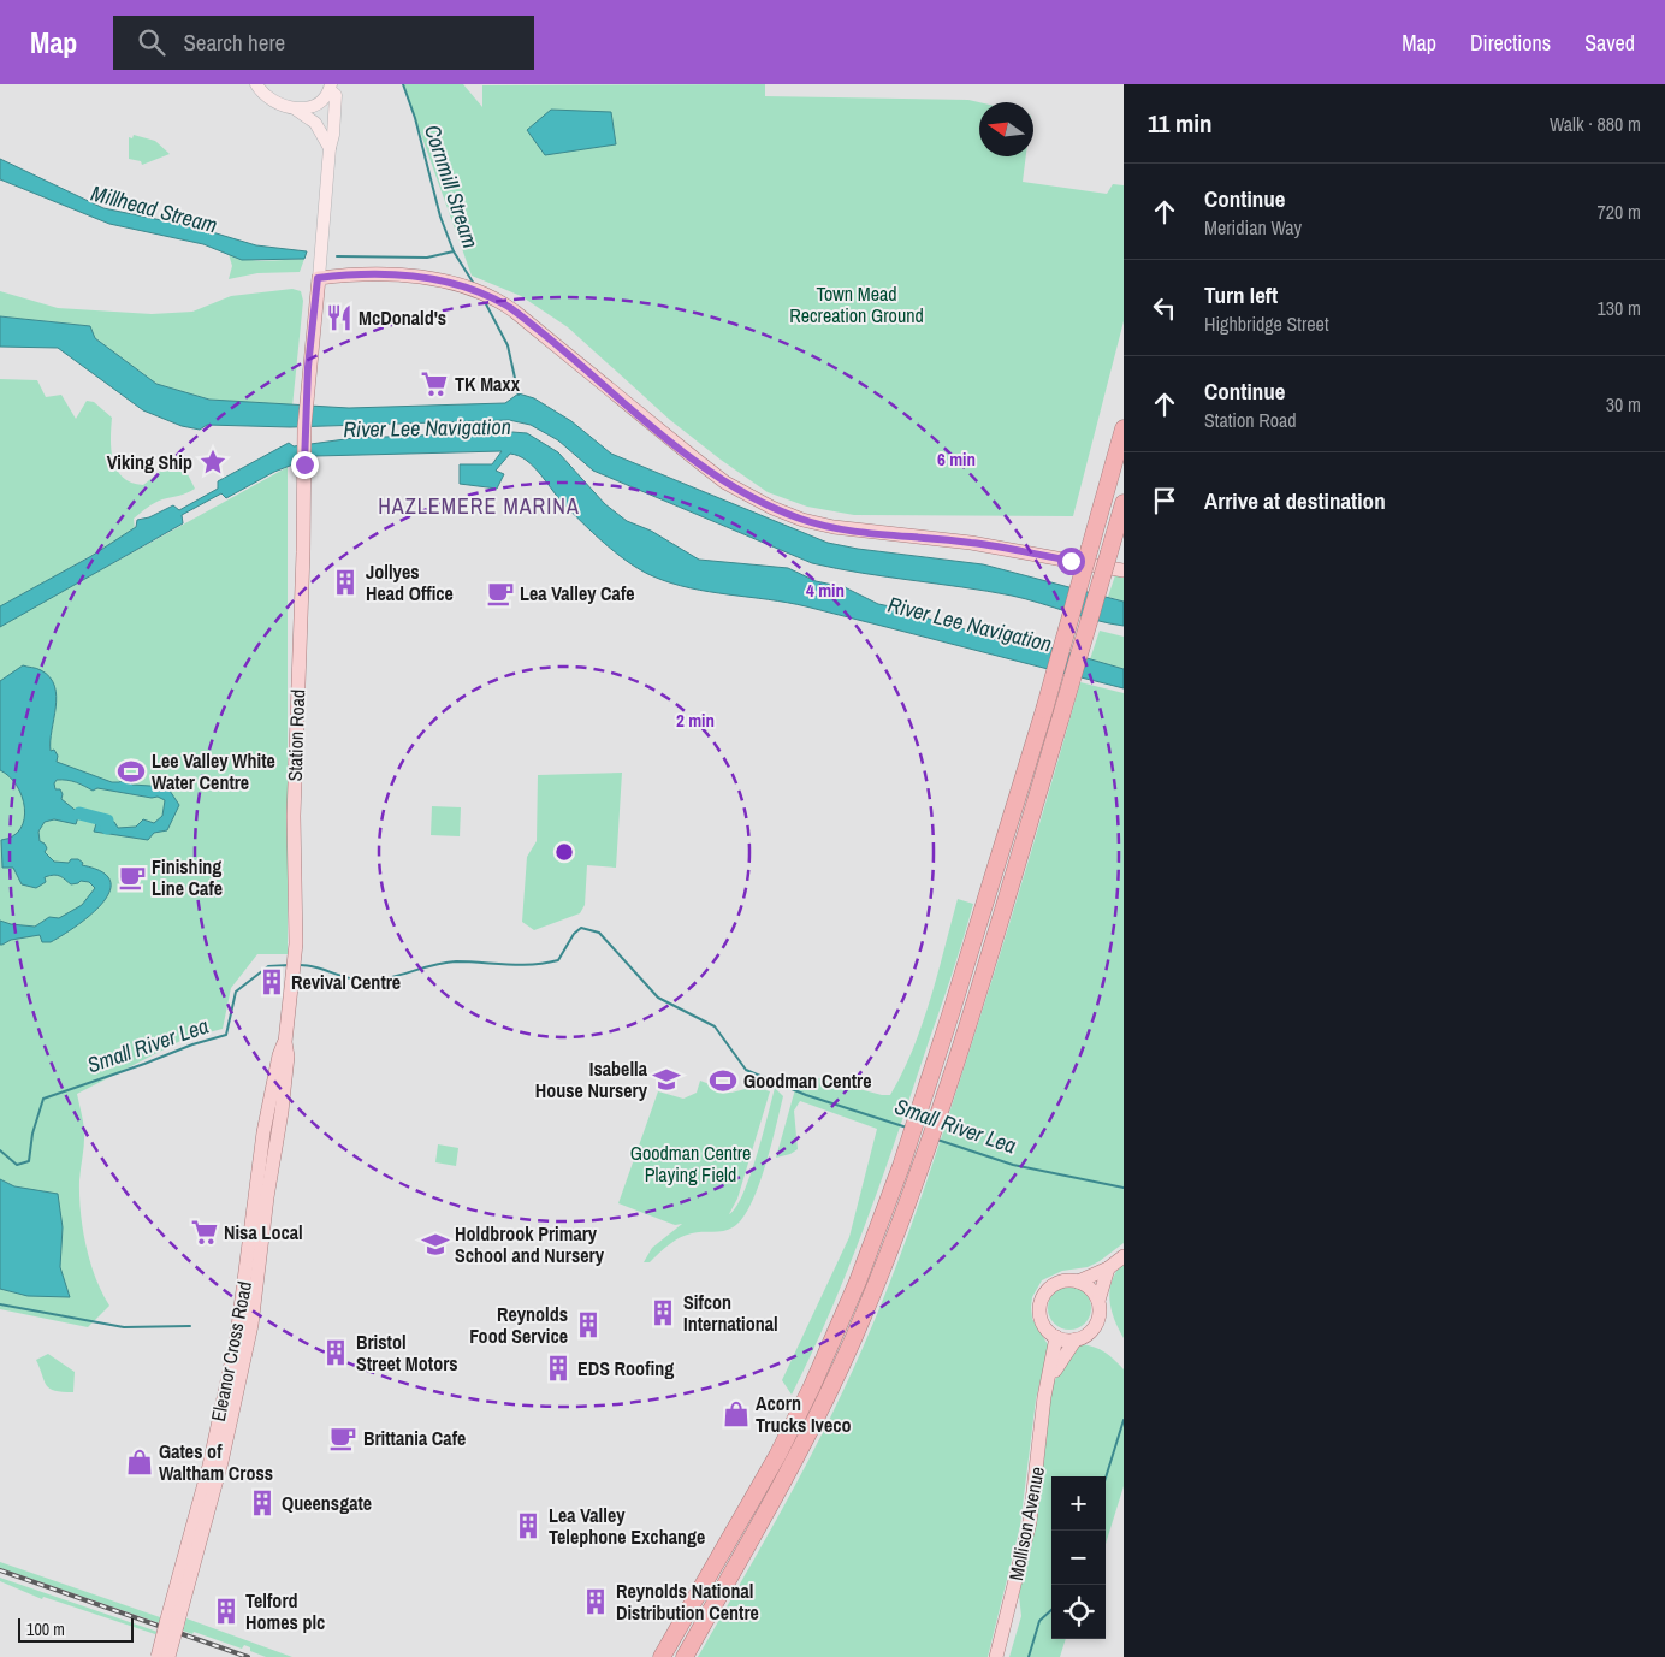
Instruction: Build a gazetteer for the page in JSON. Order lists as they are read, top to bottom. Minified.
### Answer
{"streets":{"main road":["Station Road","Eleanor Cross Road","Mollison Avenue"]},"crossings":[["Station Road","Eleanor Cross Road"]],"districts":["HAZLEMERE MARINA"],"water":["Cornmill Stream","Millhead Stream","River Lee Navigation","Small River Lea"],"parks":["Town Mead Recreation Ground","Goodman Centre Playing Field"],"places":{"restaurant":["McDonald's"],"supermarket":["TK Maxx","Nisa Local"],"place":["Viking Ship"],"building":["Jollyes Head Office","Revival Centre","Sifcon International","Reynolds Food Service","Bristol Street Motors","EDS Roofing","Queensgate","Lea Valley Telephone Exchange","Reynolds National Distribution Centre","Telford Homes plc"],"cafe":["Lea Valley Cafe","Finishing Line Cafe","Brittania Cafe"],"sports":["Lee Valley White Water Centre","Goodman Centre"],"school or university":["Isabella House Nursery","Holdbrook Primary School and Nursery"],"shop":["Acorn Trucks Iveco","Gates of Waltham Cross"]},"scale_bar":"100 m","north":"left","page":{"header":"Map","search":"Search here","nav":["Map","Directions","Saved"],"heading":["11 min","Walk · 880 m"],"list":[["Continue","Meridian Way","720 m"],["Turn left","Highbridge Street","130 m"],["Continue","Station Road","30 m"],"Arrive at destination"],"map_buttons":["+","−"],"scale":"100 m"},"rings":["6 min","4 min","2 min"]}
